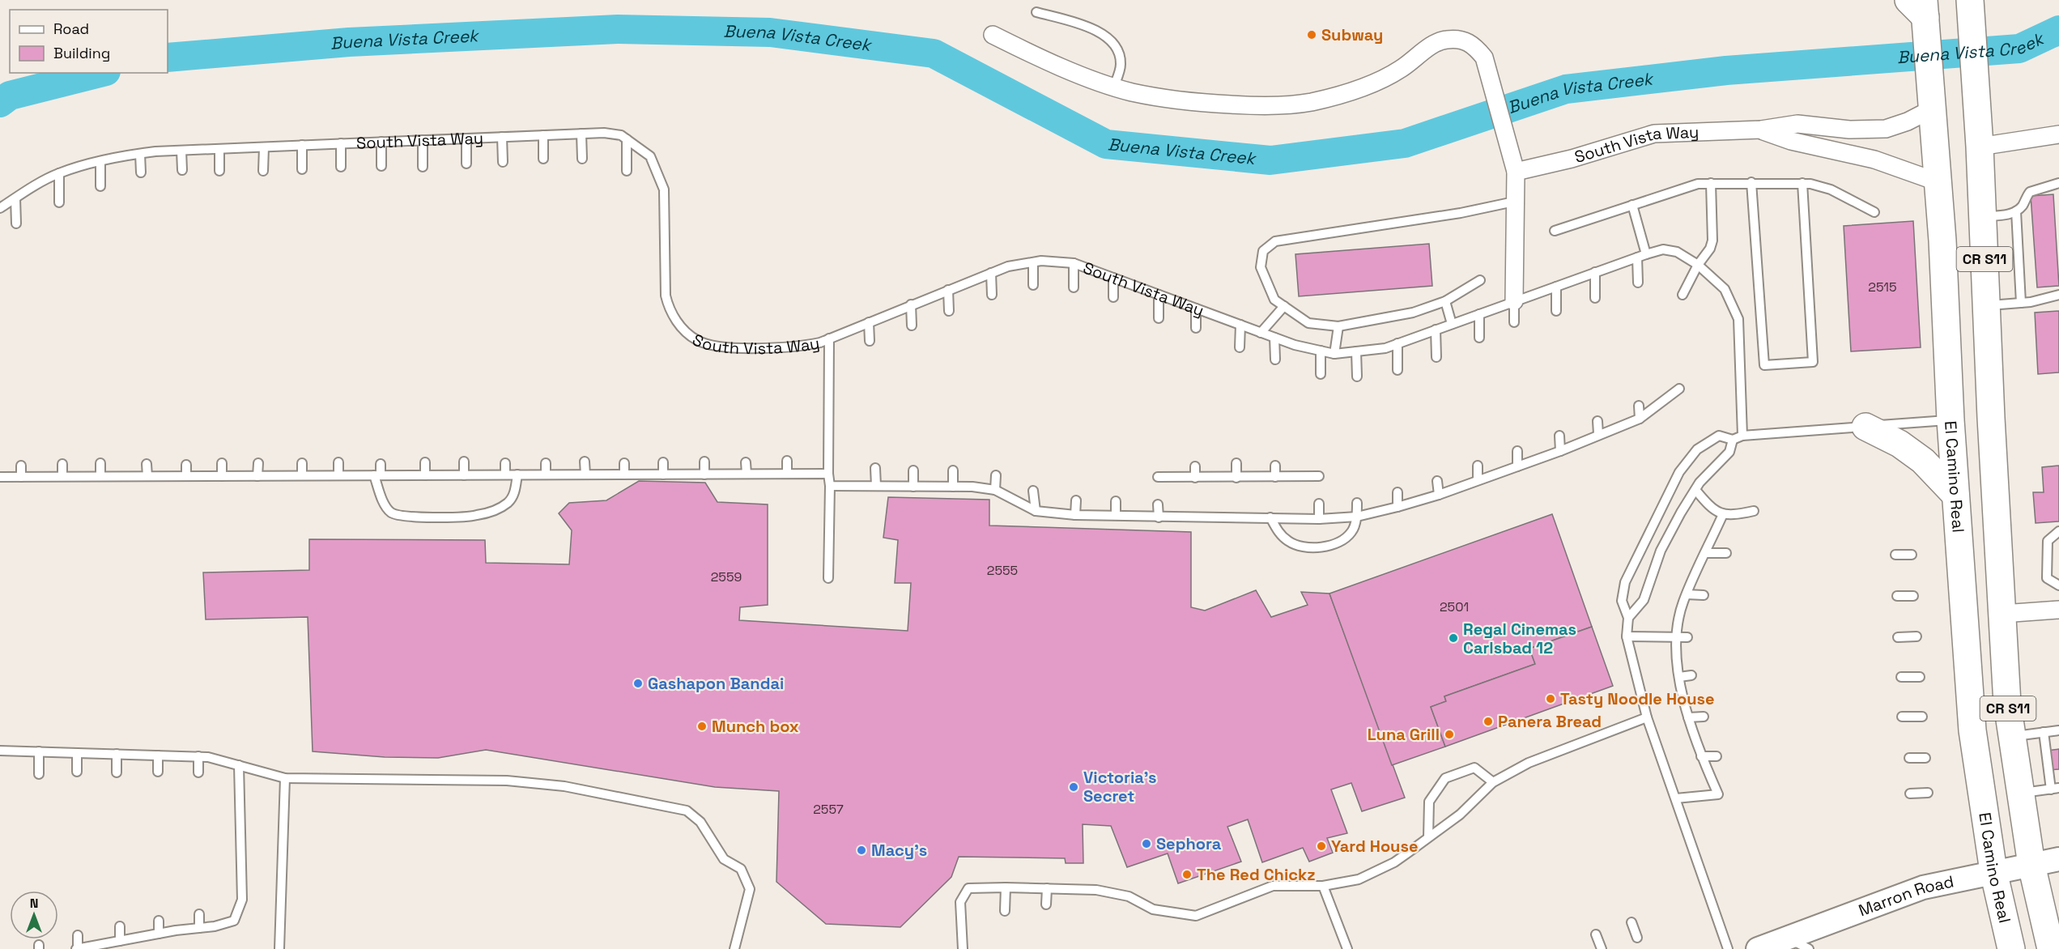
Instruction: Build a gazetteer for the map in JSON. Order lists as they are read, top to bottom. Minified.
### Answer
{"streets":{"main road":["CR S11","El Camino Real","Marron Road"],"street":["South Vista Way"]},"crossings":[["South Vista Way","El Camino Real"],["CR S11","Marron Road"],["El Camino Real","Marron Road"]],"water":["Buena Vista Creek"],"places":["Subway","Regal Cinemas Carlsbad 12","Gashapon Bandai","Tasty Noodle House","Panera Bread","Munch box","Luna Grill","Victoria's Secret","Sephora","Yard House","Macy's","The Red Chickz"],"house_numbers":["2515","2555","2559","2501","2557"],"legend":["Road","Building"],"north":"top"}
